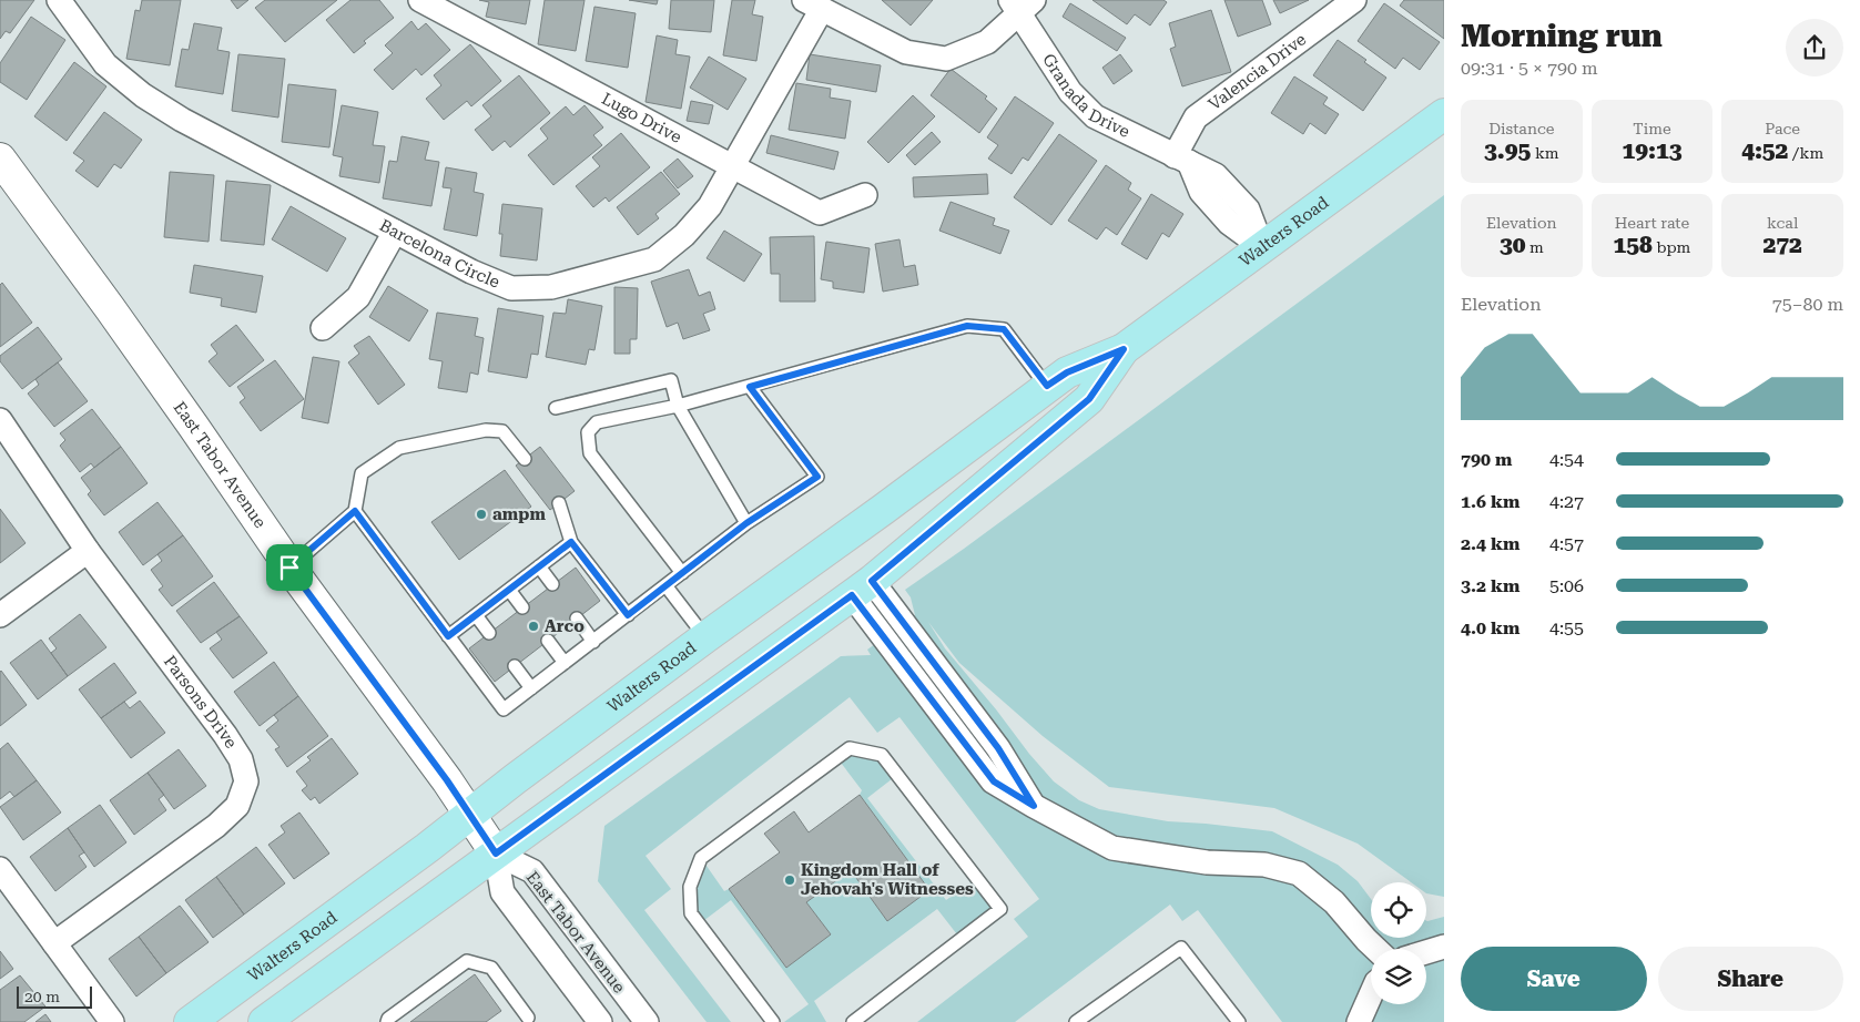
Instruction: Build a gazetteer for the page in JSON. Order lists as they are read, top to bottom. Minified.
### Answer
{"streets":{"main road":["Walters Road","East Tabor Avenue"],"street":["Valencia Drive","Granada Drive","Lugo Drive","Barcelona Circle","Parsons Drive"]},"crossings":[["Valencia Drive","Granada Drive"],["Lugo Drive","Barcelona Circle"],["Walters Road","East Tabor Avenue"]],"places":["ampm","Arco","Kingdom Hall of Jehovah's Witnesses"],"scale_bar":"20 m","page":{"heading":["Morning run","09:31 · 5 × 790 m"],"stats":[["Distance","3.95 km"],["Time","19:13"],["Pace","4:52 /km"],["Elevation","30 m"],["Heart rate","158 bpm"],["kcal","272"]],"chart":["Elevation","75–80 m"],"list":[{"name":"790 m","note":"4:54"},{"name":"1.6 km","note":"4:27"},{"name":"2.4 km","note":"4:57"},{"name":"3.2 km","note":"5:06"},{"name":"4.0 km","note":"4:55"}],"buttons":["Save","Share"],"scale":"20 m"}}
